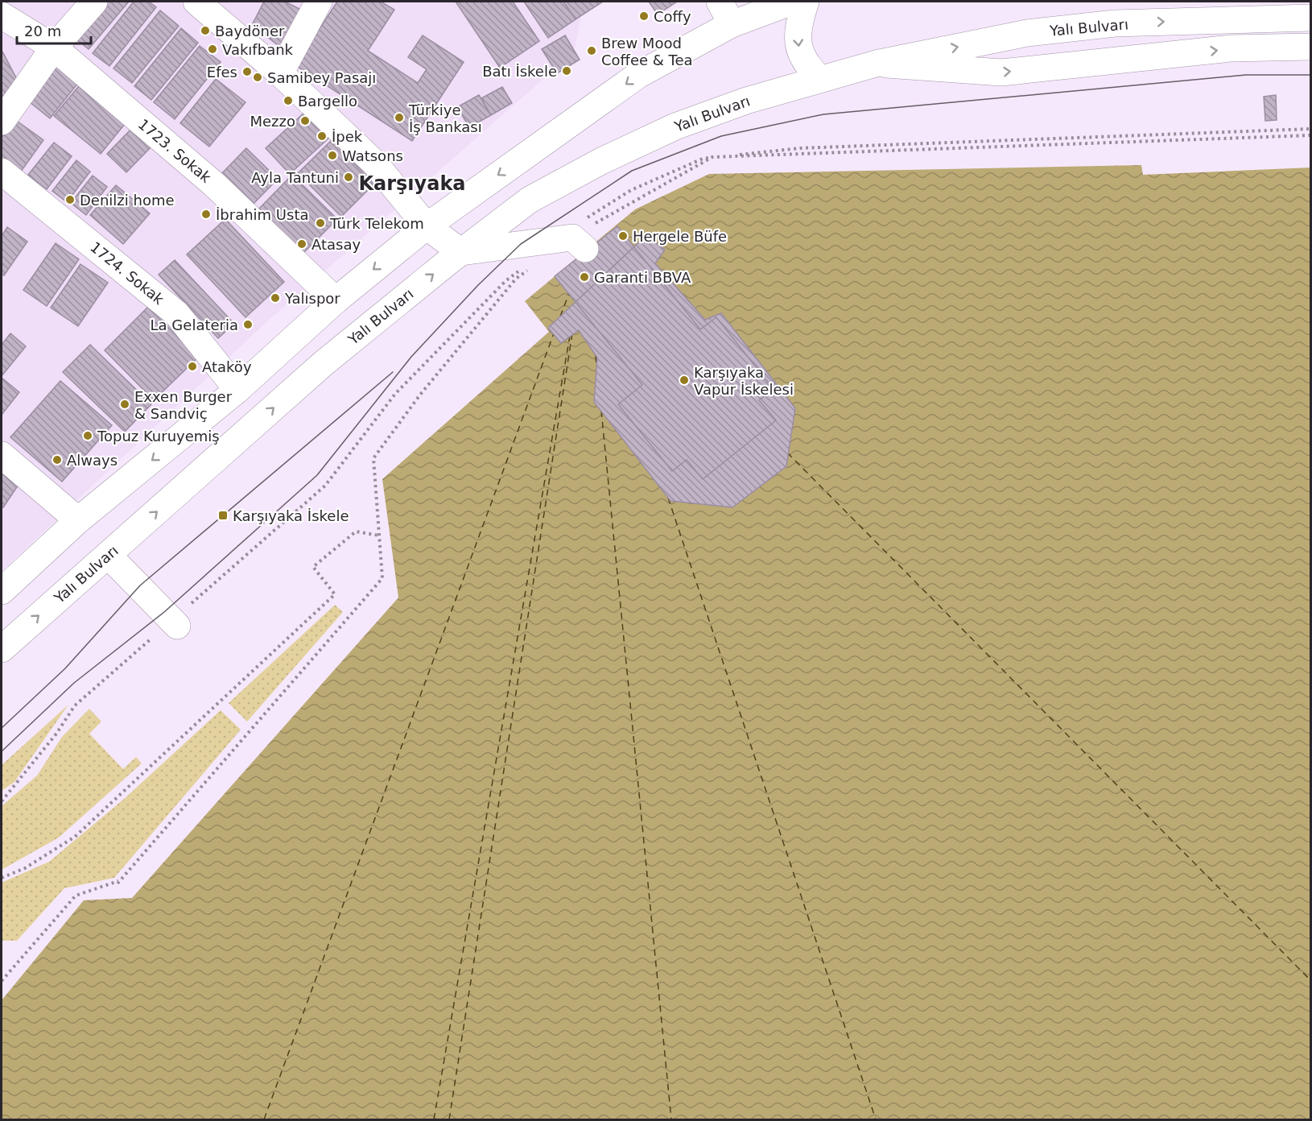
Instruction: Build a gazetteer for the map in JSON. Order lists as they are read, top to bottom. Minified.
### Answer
{"streets":{"main road":["Yalı Bulvarı","1723. Sokak","1724. Sokak"]},"districts":["Karşıyaka"],"places":{"other":["Coffy","Baydöner","Vakıfbank","Brew Mood Coffee & Tea","Batı İskele","Efes","Samibey Pasajı","Bargello","Türkiye İş Bankası","Mezzo","İpek","Watsons","Ayla Tantuni","Denilzi home","İbrahim Usta","Türk Telekom","Hergele Büfe","Atasay","Garanti BBVA","Yalıspor","La Gelateria","Ataköy","Karşıyaka Vapur İskelesi","Exxen Burger & Sandviç","Topuz Kuruyemiş","Always"],"transit":["Karşıyaka İskele"]},"scale_bar":"20 m"}
